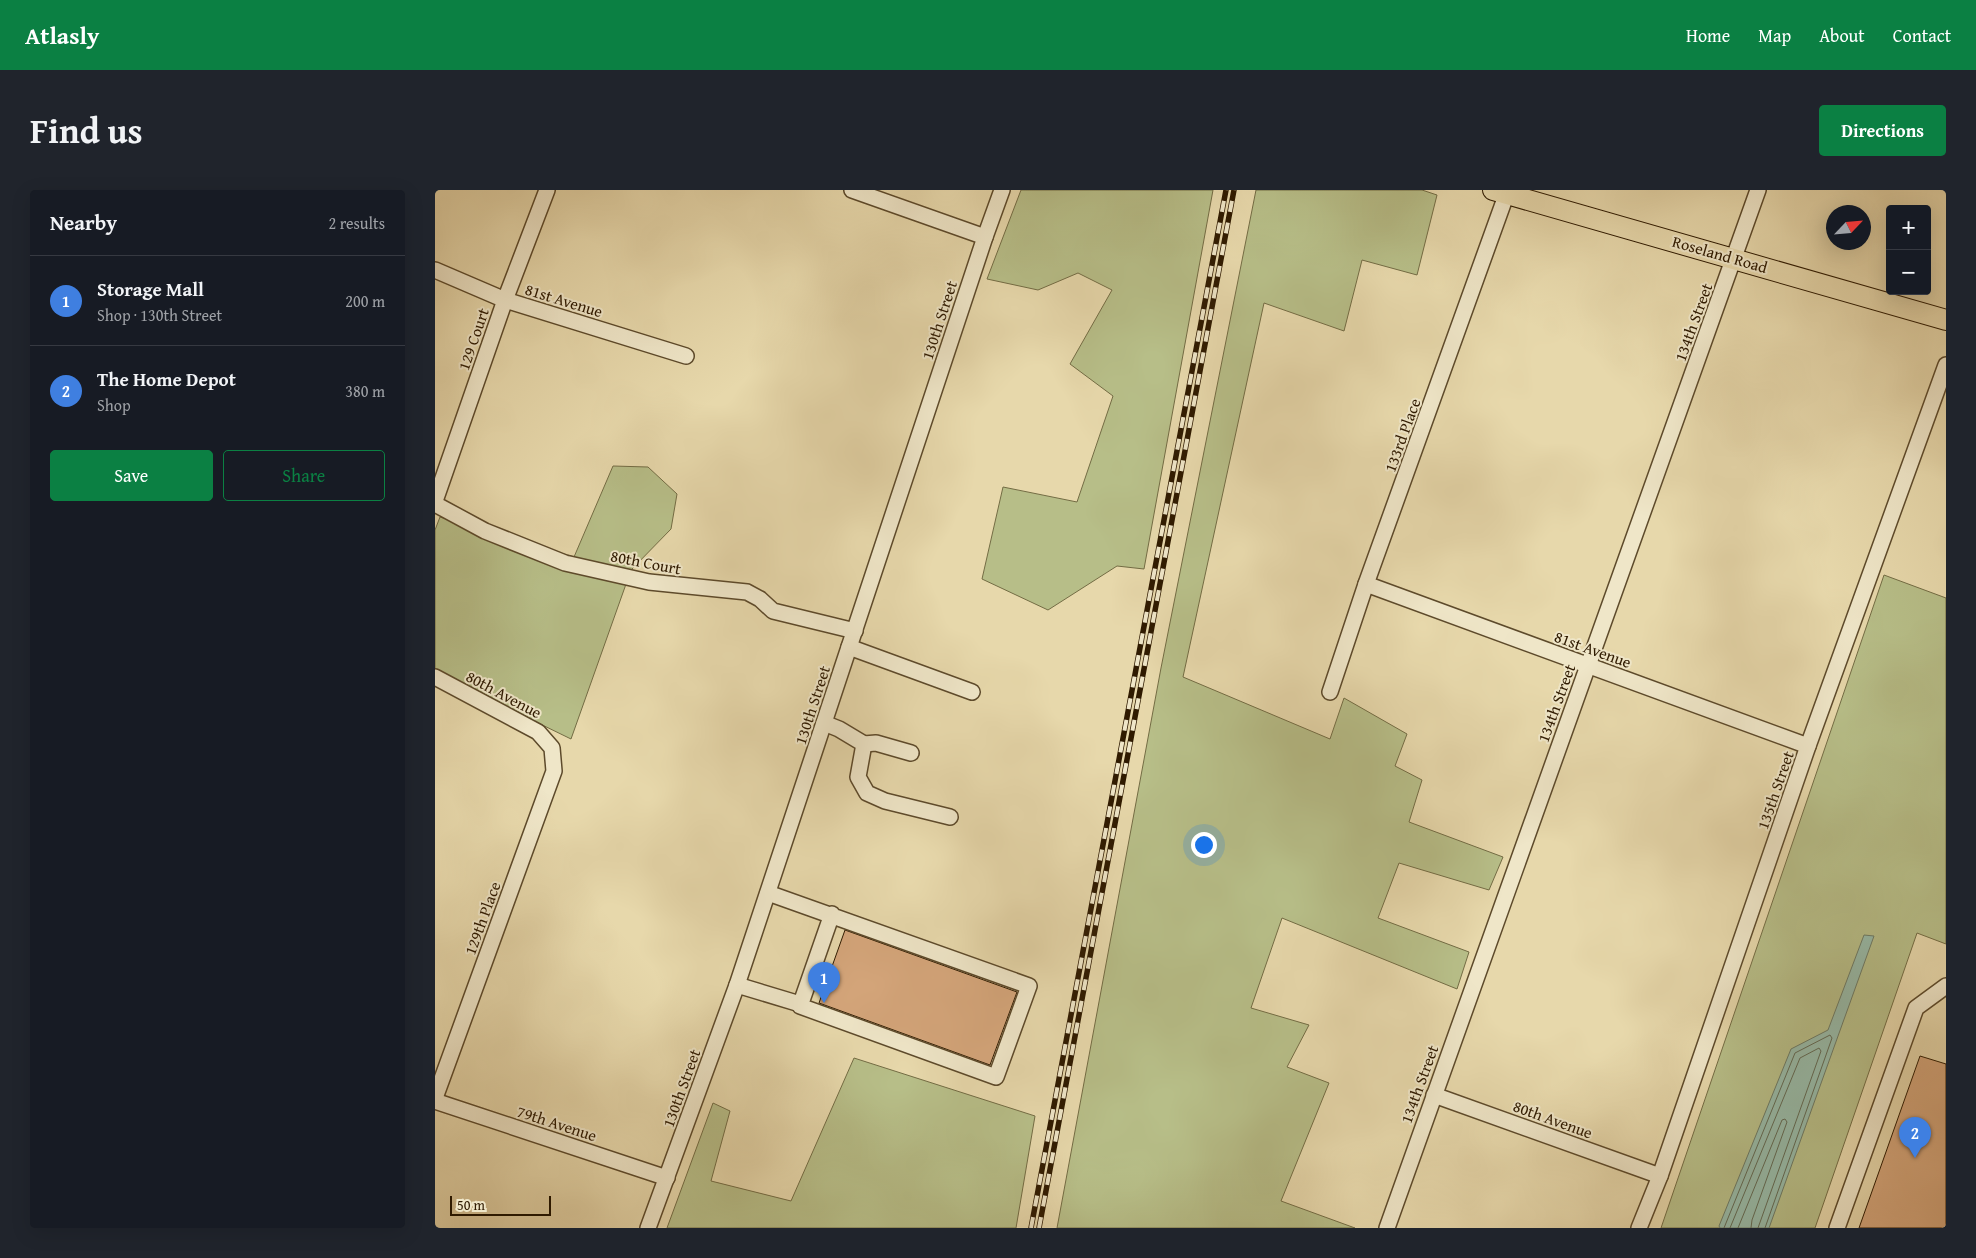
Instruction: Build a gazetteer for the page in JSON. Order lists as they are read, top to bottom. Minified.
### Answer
{"streets":{"main road":["Roseland Road"],"street":["81st Avenue","130th Street","134th Street","129 Court","133rd Place","80th Court","80th Avenue","135th Street","129th Place","79th Avenue"]},"crossings":[["Roseland Road","134th Street"],["Roseland Road","133rd Place"],["81st Avenue","134th Street"],["81st Avenue","129 Court"],["81st Avenue","133rd Place"],["81st Avenue","135th Street"],["130th Street","80th Court"],["130th Street","79th Avenue"],["134th Street","80th Avenue"],["129 Court","80th Court"],["80th Avenue","135th Street"],["80th Avenue","129th Place"],["129th Place","79th Avenue"]],"scale_bar":"50 m","north":"top right","page":{"header":"Atlasly","nav":["Home","Map","About","Contact"],"title":"Find us","buttons":["Directions",["Save","Share"]],"heading":["Nearby","2 results"],"map_buttons":["+","−"],"list":[{"mark":"1","name":"Storage Mall","note":"Shop · 130th Street","value":"200 m"},{"mark":"2","name":"The Home Depot","note":"Shop","value":"380 m"}],"pins":["1","2"],"scale":"50 m"}}
